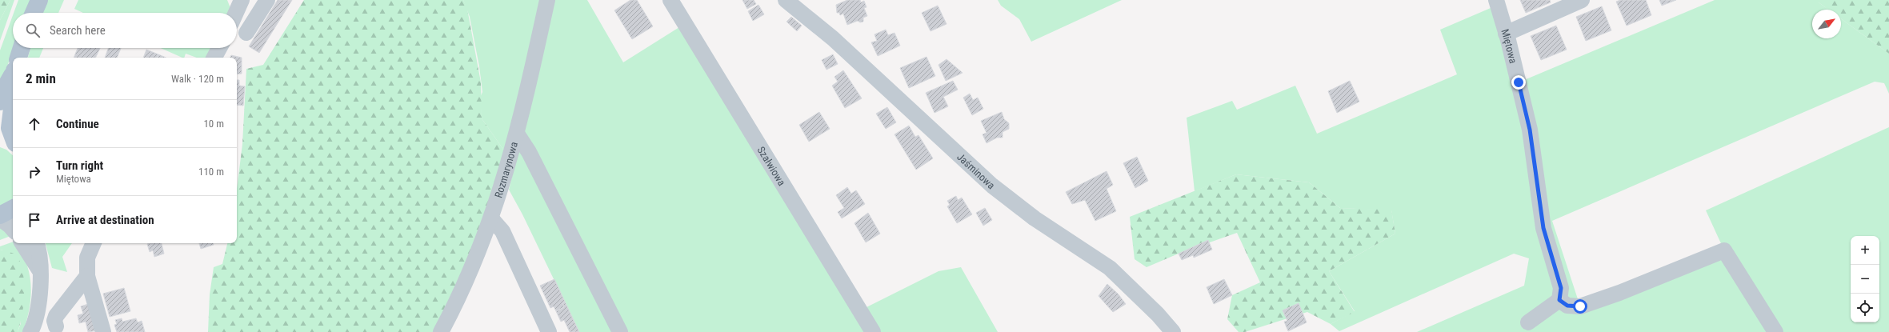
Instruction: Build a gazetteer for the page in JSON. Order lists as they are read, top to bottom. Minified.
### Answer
{"streets":{"street":["Miętowa","Szałwiowa","Rozmarynowa","Jaśminowa"]},"north":"top right","page":{"search":"Search here","heading":["2 min","Walk · 120 m"],"list":[["Continue","10 m"],["Turn right","Miętowa","110 m"],"Arrive at destination"],"map_buttons":["+","−"]}}
